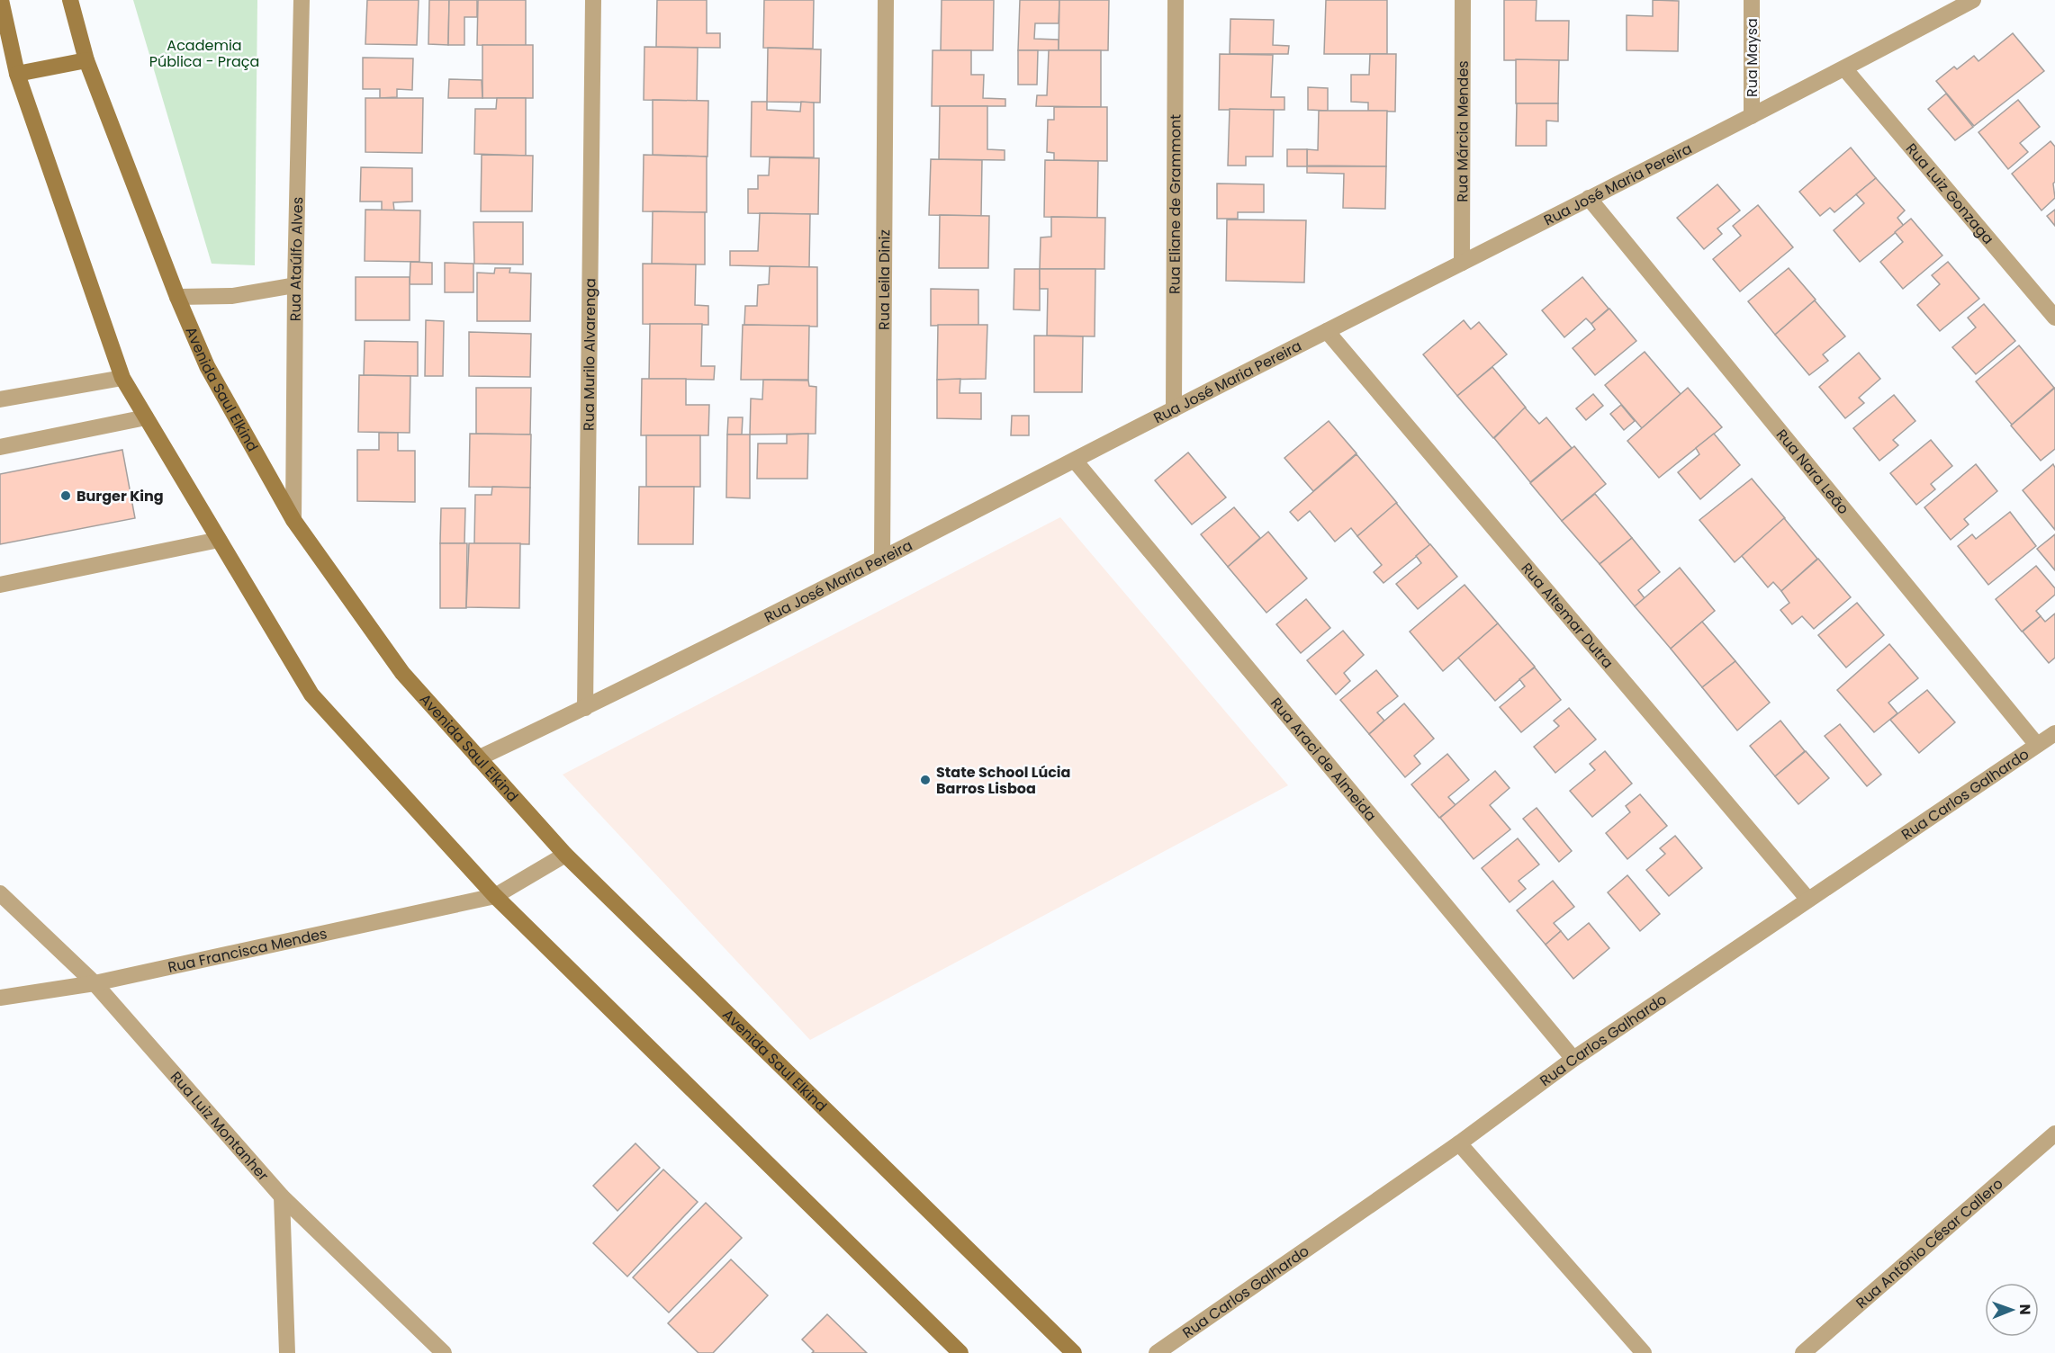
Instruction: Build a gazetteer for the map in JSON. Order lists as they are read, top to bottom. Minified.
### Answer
{"streets":{"main road":["Avenida Saul Elkind"],"street":["Rua Maysa","Rua Márcia Mendes","Rua José Maria Pereira","Rua Luiz Gonzaga","Rua Eliane de Grammont","Rua Ataúlfo Alves","Rua Leila Diniz","Rua Murilo Alvarenga","Rua Nara Leão","Rua Altemar Dutra","Rua Araci de Almeida","Rua Carlos Galhardo","Rua Francisca Mendes","Rua Luiz Montanher","Rua Antônio César Callero"]},"crossings":[["Rua Maysa","Rua José Maria Pereira"],["Rua Márcia Mendes","Rua José Maria Pereira"],["Rua José Maria Pereira","Rua Luiz Gonzaga"],["Rua José Maria Pereira","Rua Eliane de Grammont"],["Rua José Maria Pereira","Rua Leila Diniz"],["Rua José Maria Pereira","Rua Murilo Alvarenga"],["Rua José Maria Pereira","Avenida Saul Elkind"],["Rua José Maria Pereira","Rua Nara Leão"],["Rua José Maria Pereira","Rua Altemar Dutra"],["Rua José Maria Pereira","Rua Araci de Almeida"],["Rua Ataúlfo Alves","Avenida Saul Elkind"],["Avenida Saul Elkind","Rua Francisca Mendes"],["Rua Nara Leão","Rua Carlos Galhardo"],["Rua Altemar Dutra","Rua Carlos Galhardo"],["Rua Araci de Almeida","Rua Carlos Galhardo"],["Rua Francisca Mendes","Rua Luiz Montanher"]],"parks":["Academia Pública - Praça"],"places":["Burger King","State School Lúcia Barros Lisboa"],"north":"right"}
